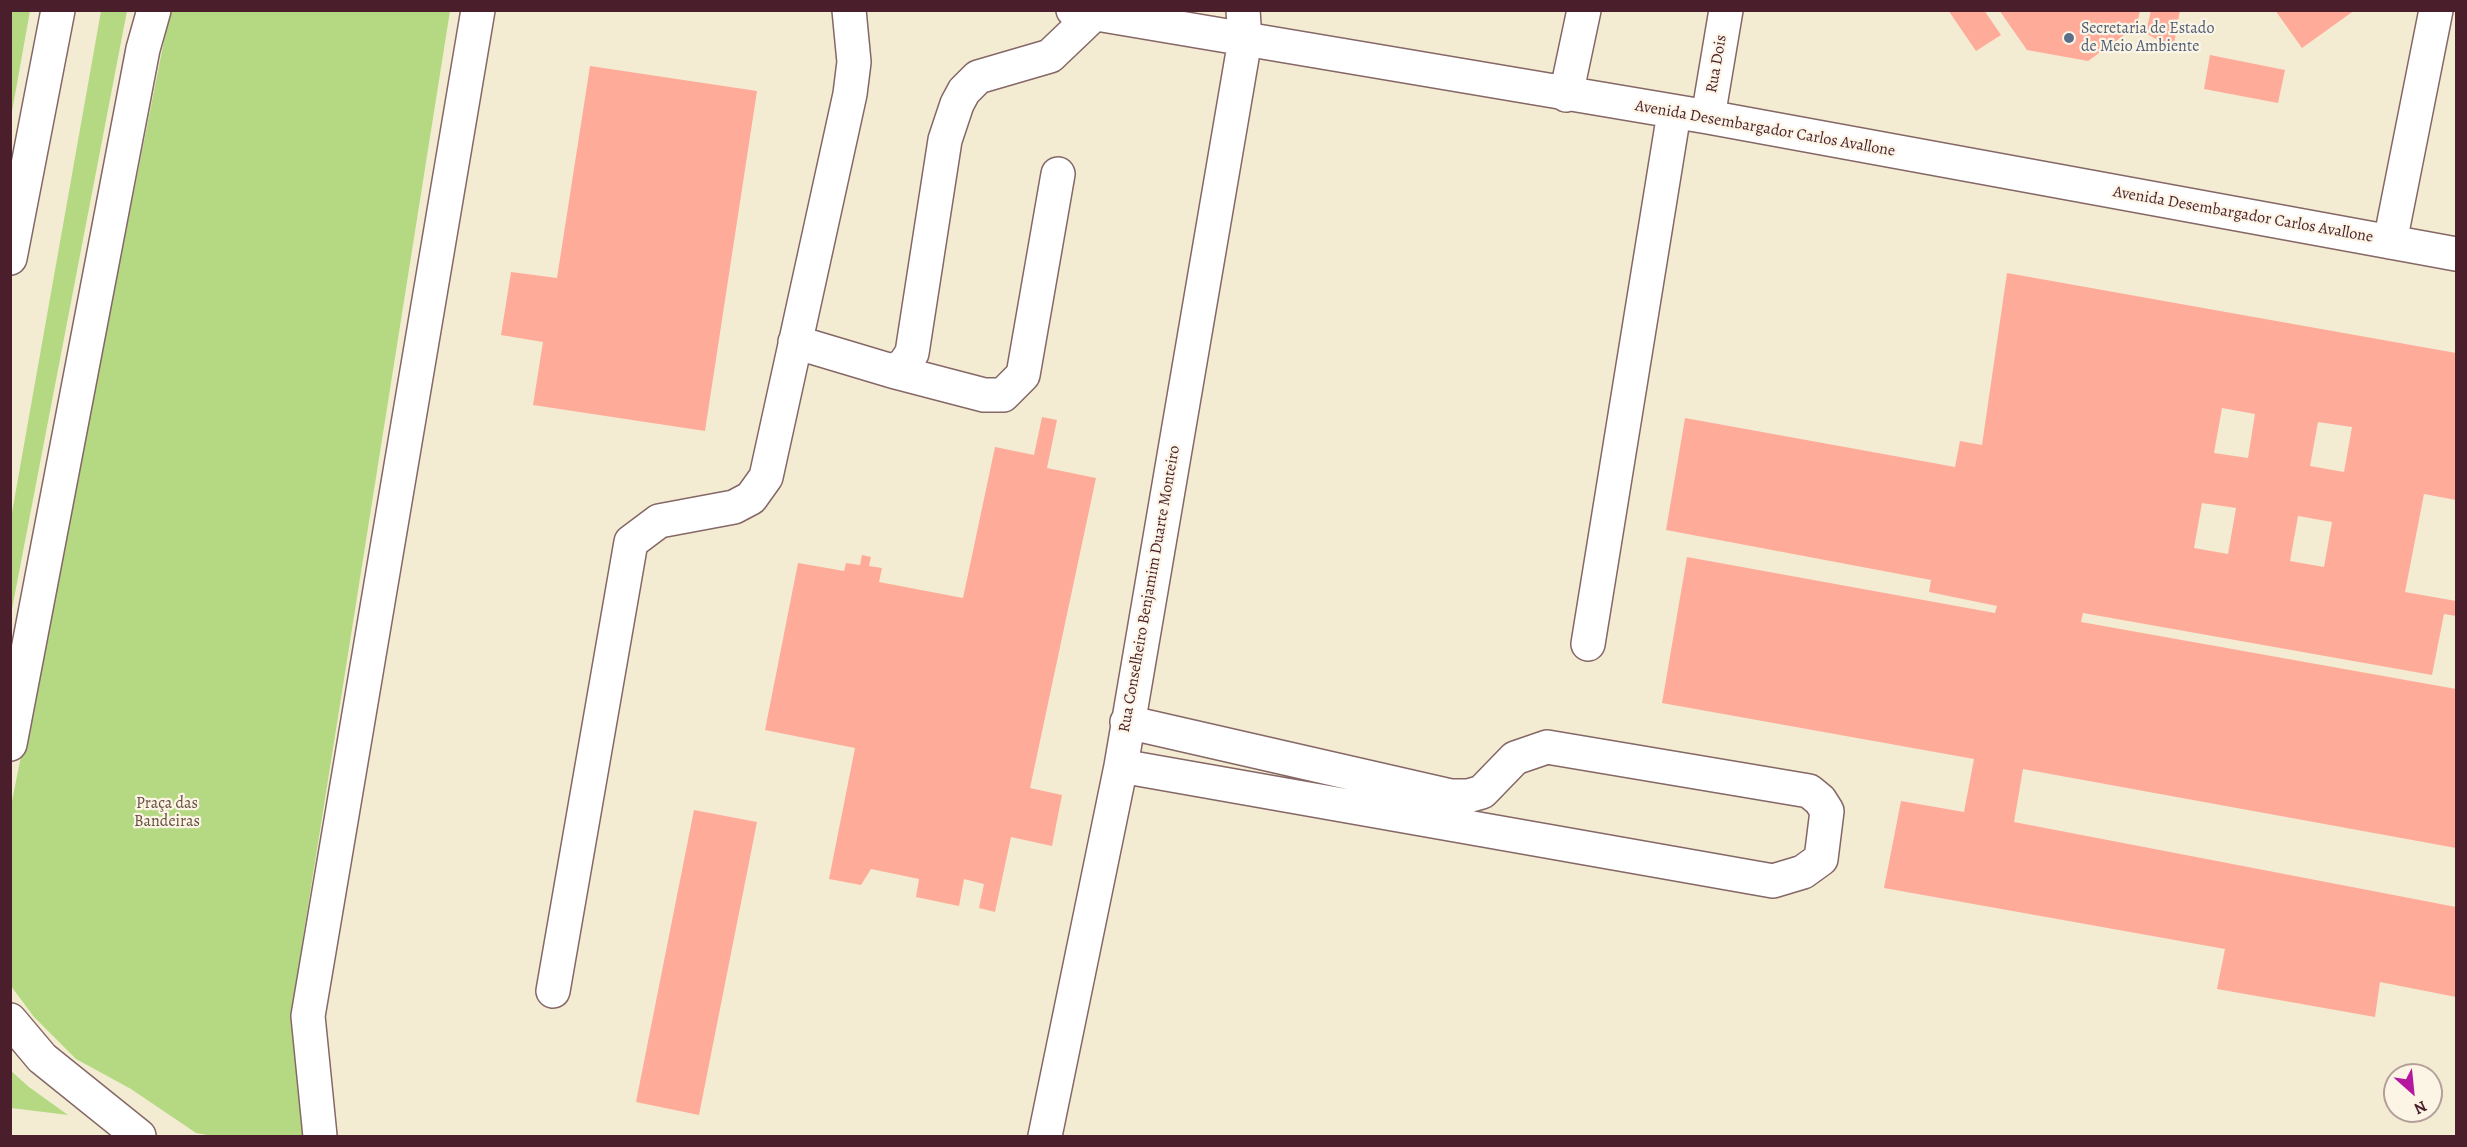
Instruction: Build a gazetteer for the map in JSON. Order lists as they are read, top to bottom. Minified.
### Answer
{"streets":{"street":["Rua Dois","Avenida Desembargador Carlos Avallone","Rua Conselheiro Benjamim Duarte Monteiro"]},"crossings":[["Rua Dois","Avenida Desembargador Carlos Avallone"],["Avenida Desembargador Carlos Avallone","Rua Conselheiro Benjamim Duarte Monteiro"]],"parks":["Praça das Bandeiras"],"places":["Secretaria de Estado de Meio Ambiente"],"north":"bottom right"}
